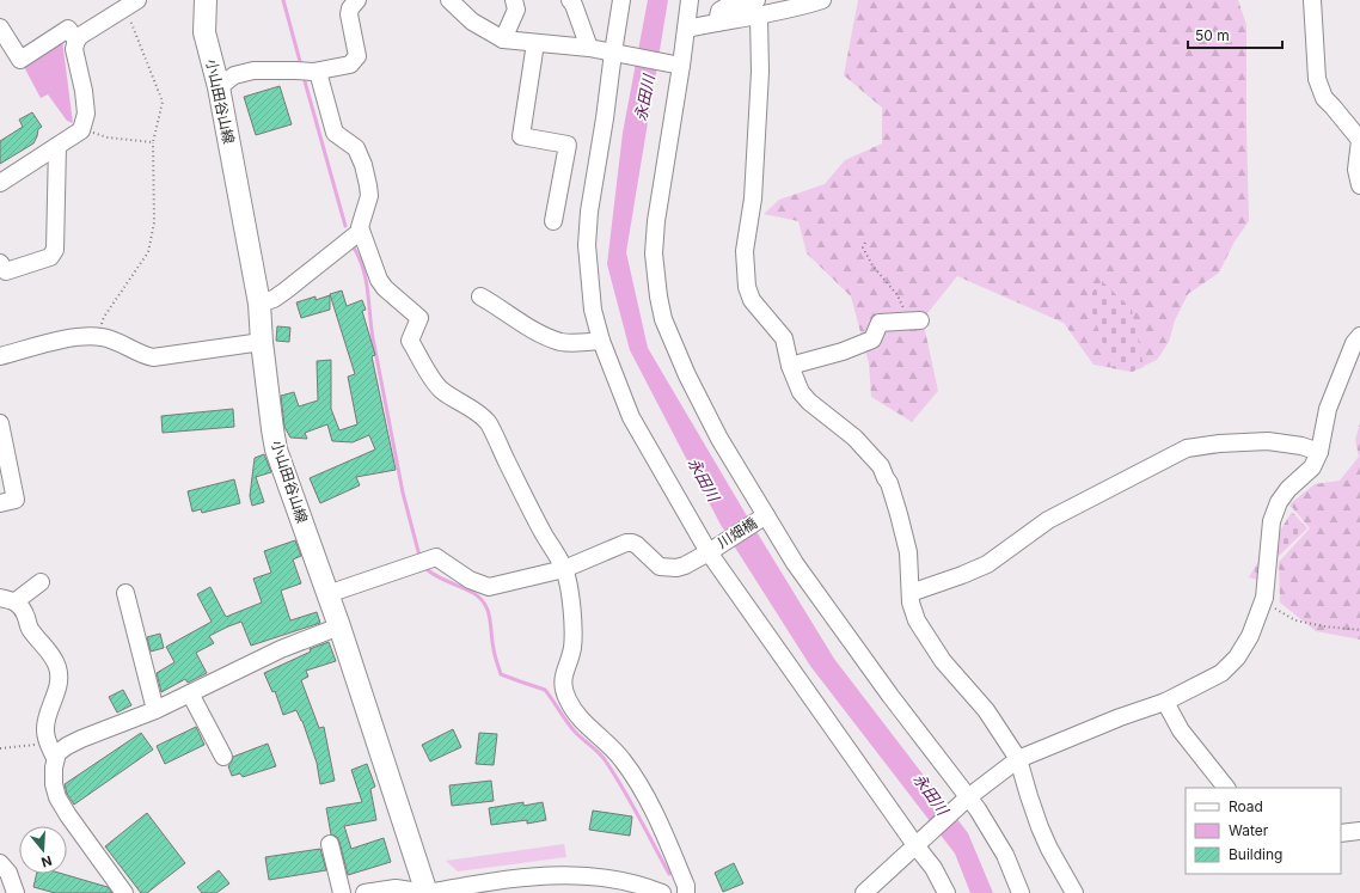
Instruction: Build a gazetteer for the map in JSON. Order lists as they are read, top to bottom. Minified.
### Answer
{"streets":{"main road":["小山田谷山線"],"street":["川畑橋"]},"water":["永田川"],"legend":["Road","Water","Building"],"scale_bar":"50 m","north":"bottom"}
